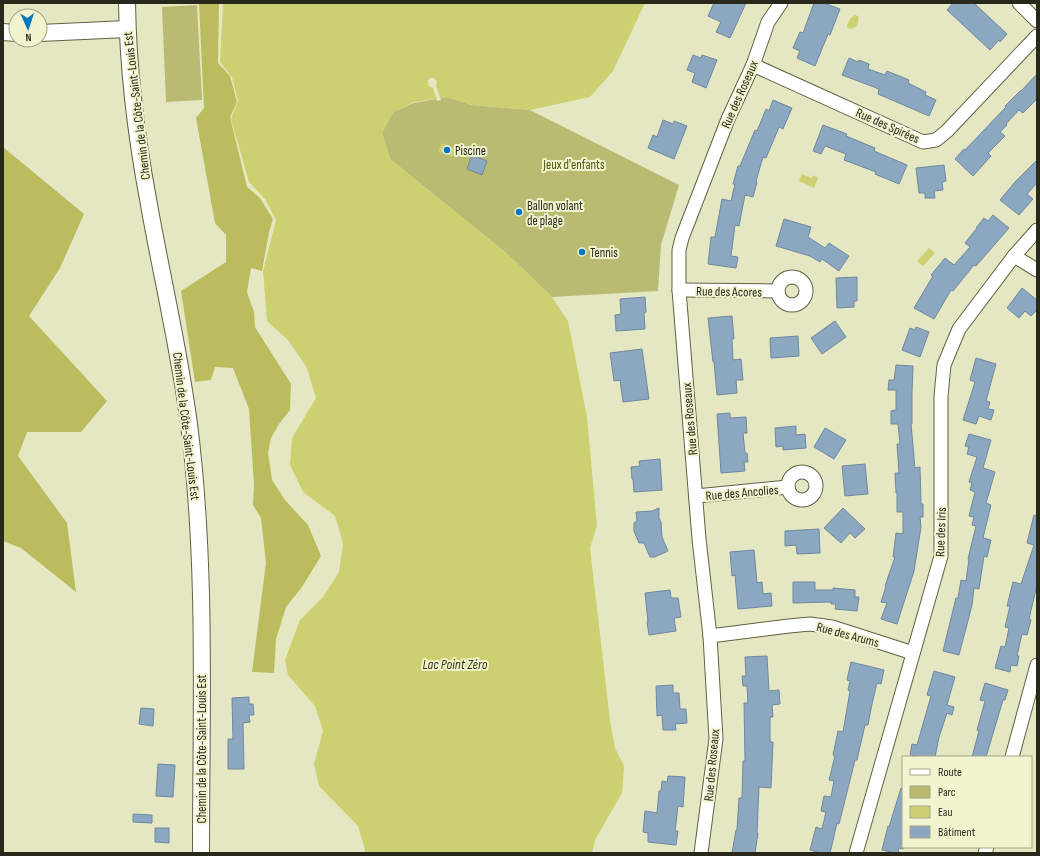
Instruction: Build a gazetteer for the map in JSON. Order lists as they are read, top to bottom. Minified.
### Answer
{"streets":{"street":["Rue des Roseaux","Chemin de la Côte-Saint-Louis Est","Rue des Spirées","Rue des Acores","Rue des Ancolies","Rue des Iris","Rue des Arums"]},"crossings":[["Rue des Roseaux","Rue des Spirées"],["Rue des Roseaux","Rue des Acores"],["Rue des Roseaux","Rue des Ancolies"],["Rue des Roseaux","Rue des Arums"],["Rue des Iris","Rue des Arums"]],"water":["Lac Point Zéro"],"parks":["Jeux d'enfants"],"places":["Piscine","Ballon volant de plage","Tennis"],"legend":["Route","Parc","Eau","Bâtiment"],"north":"bottom"}
